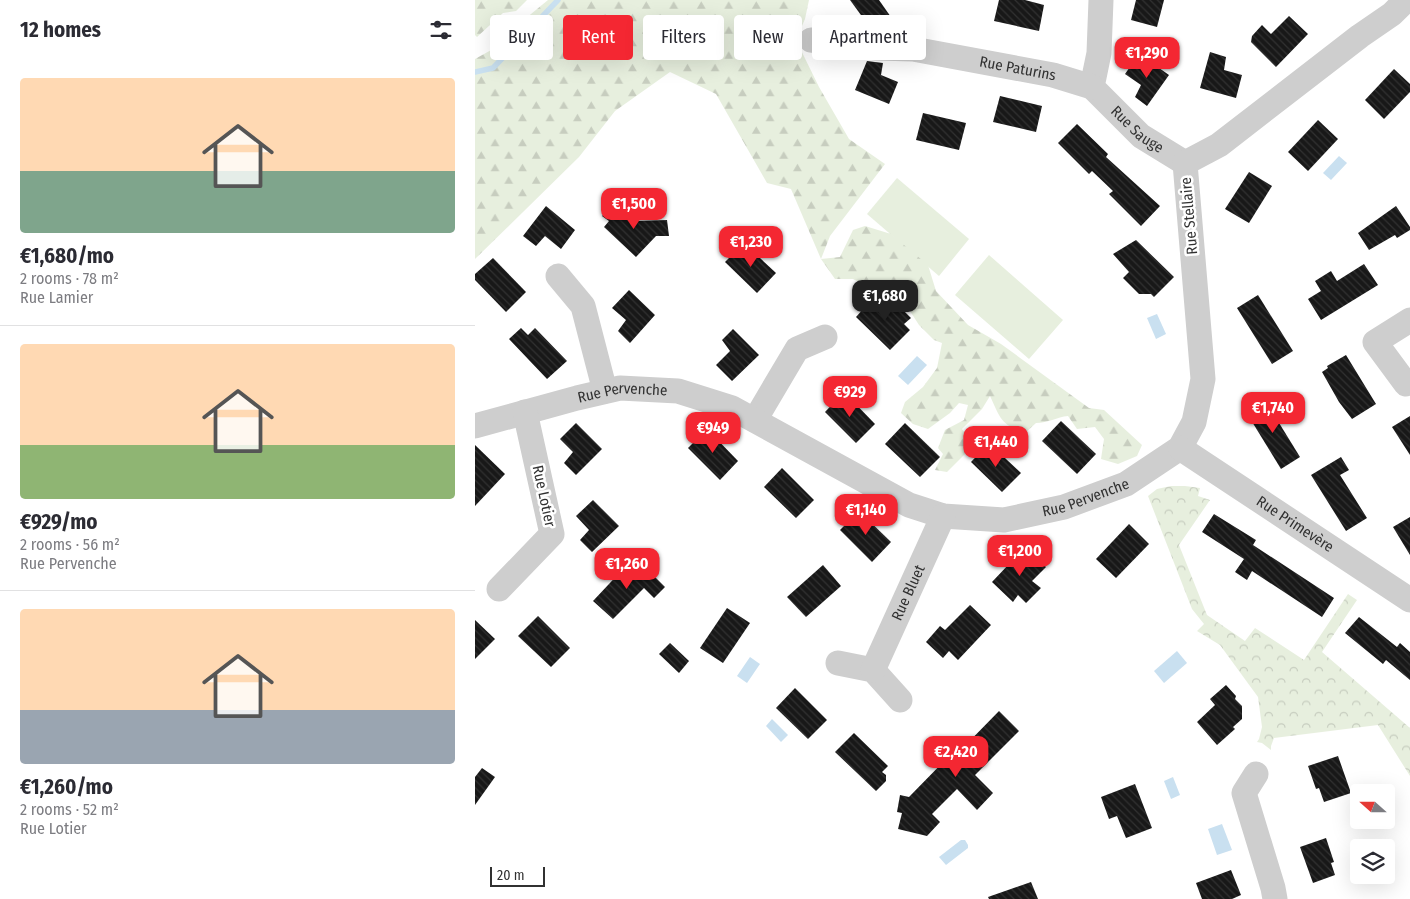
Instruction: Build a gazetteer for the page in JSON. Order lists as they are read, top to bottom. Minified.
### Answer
{"streets":{"street":["Rue Paturins","Rue Sauge","Rue Stellaire","Rue Pervenche","Rue Lotier","Rue Primevère","Rue Bluet"]},"crossings":[["Rue Paturins","Rue Sauge"],["Rue Sauge","Rue Stellaire"],["Rue Stellaire","Rue Pervenche"],["Rue Stellaire","Rue Primevère"],["Rue Pervenche","Rue Lotier"],["Rue Pervenche","Rue Primevère"],["Rue Pervenche","Rue Bluet"]],"scale_bar":"20 m","north":"left","page":{"heading":"12 homes","chip":["Buy","Rent","Filters","New","Apartment"],"price":["€1,290","€1,500","€1,230","€1,680","€929","€1,740","€949","€1,440","€1,140","€1,200","€1,260","€2,420"],"list":[{"name":"€1,680/mo","note":"2 rooms · 78 m² · Rue Lamier"},{"name":"€929/mo","note":"2 rooms · 56 m² · Rue Pervenche"},{"name":"€1,260/mo","note":"2 rooms · 52 m² · Rue Lotier"}],"scale":"20 m"}}
